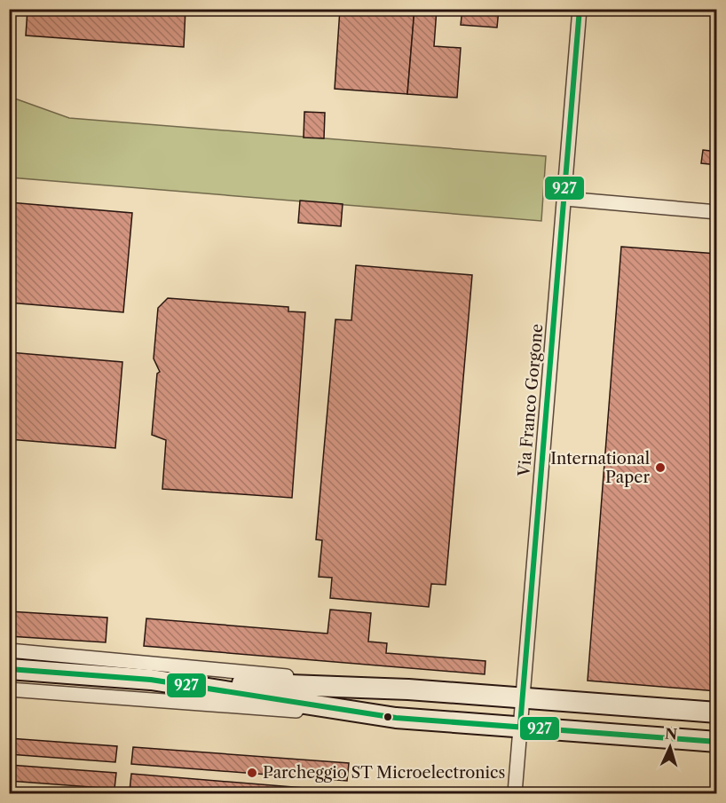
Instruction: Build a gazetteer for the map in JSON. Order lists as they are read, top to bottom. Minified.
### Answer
{"streets":{"street":["Via Franco Gorgone"]},"places":["International Paper","Parcheggio ST Microelectronics"],"lines":["transit line 927"],"north":"top"}
